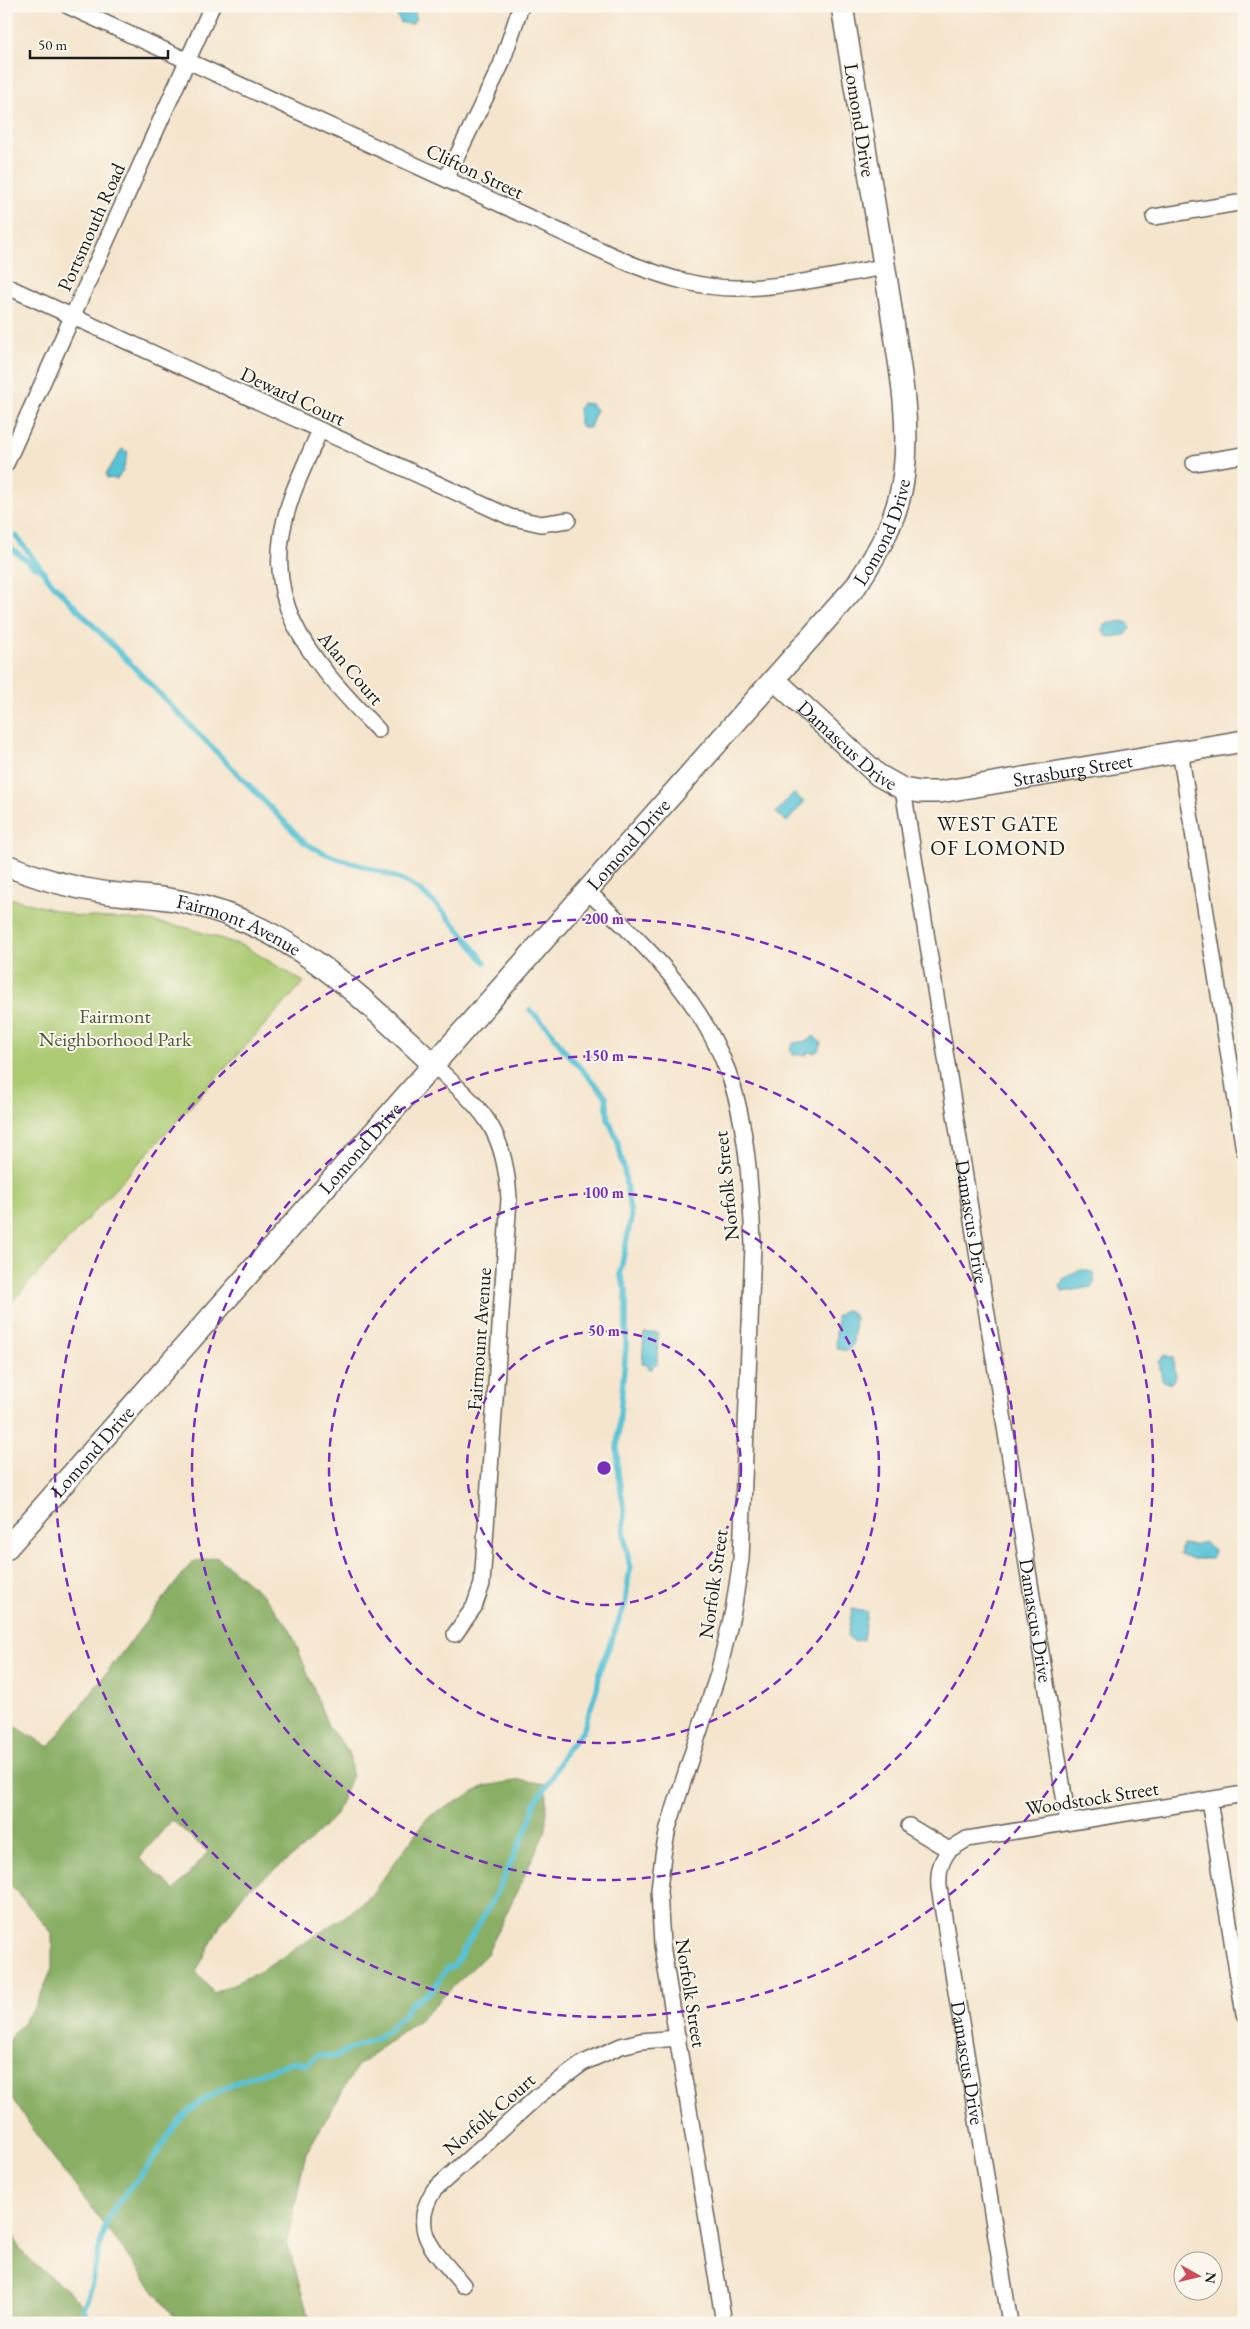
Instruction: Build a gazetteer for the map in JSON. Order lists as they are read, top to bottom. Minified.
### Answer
{"streets":{"main road":["Lomond Drive","Damascus Drive","Strasburg Street","Fairmont Avenue"],"street":["Clifton Street","Portsmouth Road","Deward Court","Alan Court","Norfolk Street","Fairmount Avenue","Woodstock Street","Norfolk Court"]},"crossings":[["Lomond Drive","Clifton Street"],["Lomond Drive","Damascus Drive"],["Lomond Drive","Fairmont Avenue"],["Lomond Drive","Norfolk Street"],["Lomond Drive","Fairmount Avenue"],["Clifton Street","Portsmouth Road"],["Portsmouth Road","Deward Court"],["Deward Court","Alan Court"],["Damascus Drive","Strasburg Street"],["Damascus Drive","Woodstock Street"],["Fairmont Avenue","Fairmount Avenue"],["Norfolk Street","Norfolk Court"]],"districts":["WEST GATE OF LOMOND"],"parks":["Fairmont Neighborhood Park"],"scale_bar":"50 m","north":"right","rings":["200 m","150 m","100 m","50 m"]}
